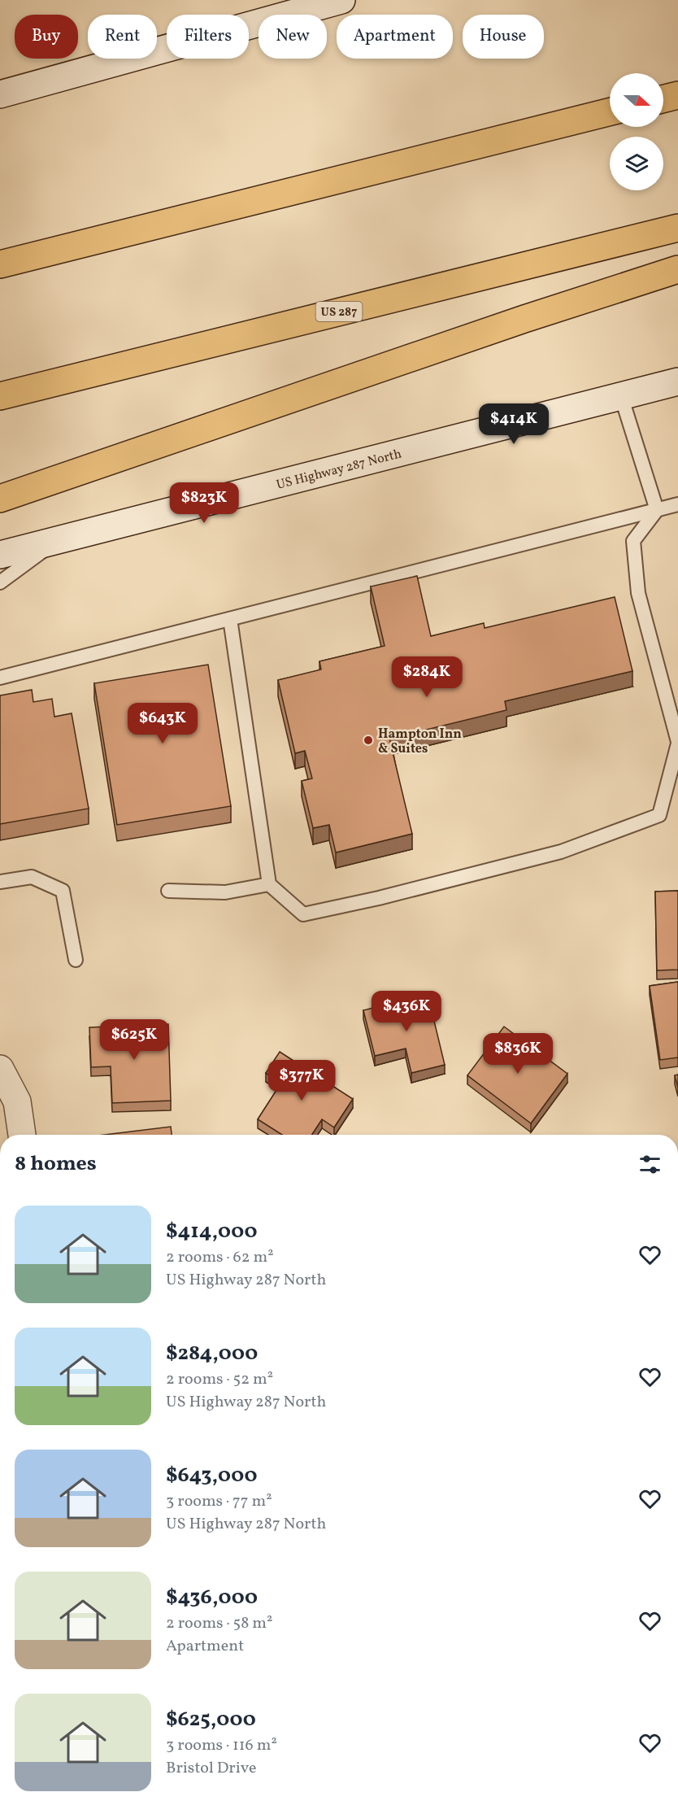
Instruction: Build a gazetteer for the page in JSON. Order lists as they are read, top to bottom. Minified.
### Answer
{"streets":{"highway":["US 287"],"main road":["US Highway 287 North"]},"places":["Hampton Inn & Suites"],"north":"right","page":{"chip":["Buy","Rent","Filters","New","Apartment","House"],"price":["$414K","$823K","$284K","$643K","$436K","$625K","$836K","$377K"],"heading":"8 homes","list":[{"name":"$414,000","note":"2 rooms · 62 m² · US Highway 287 North"},{"name":"$284,000","note":"2 rooms · 52 m² · US Highway 287 North"},{"name":"$643,000","note":"3 rooms · 77 m² · US Highway 287 North"},{"name":"$436,000","note":"2 rooms · 58 m² · Apartment"},{"name":"$625,000","note":"3 rooms · 116 m² · Bristol Drive"}]}}
